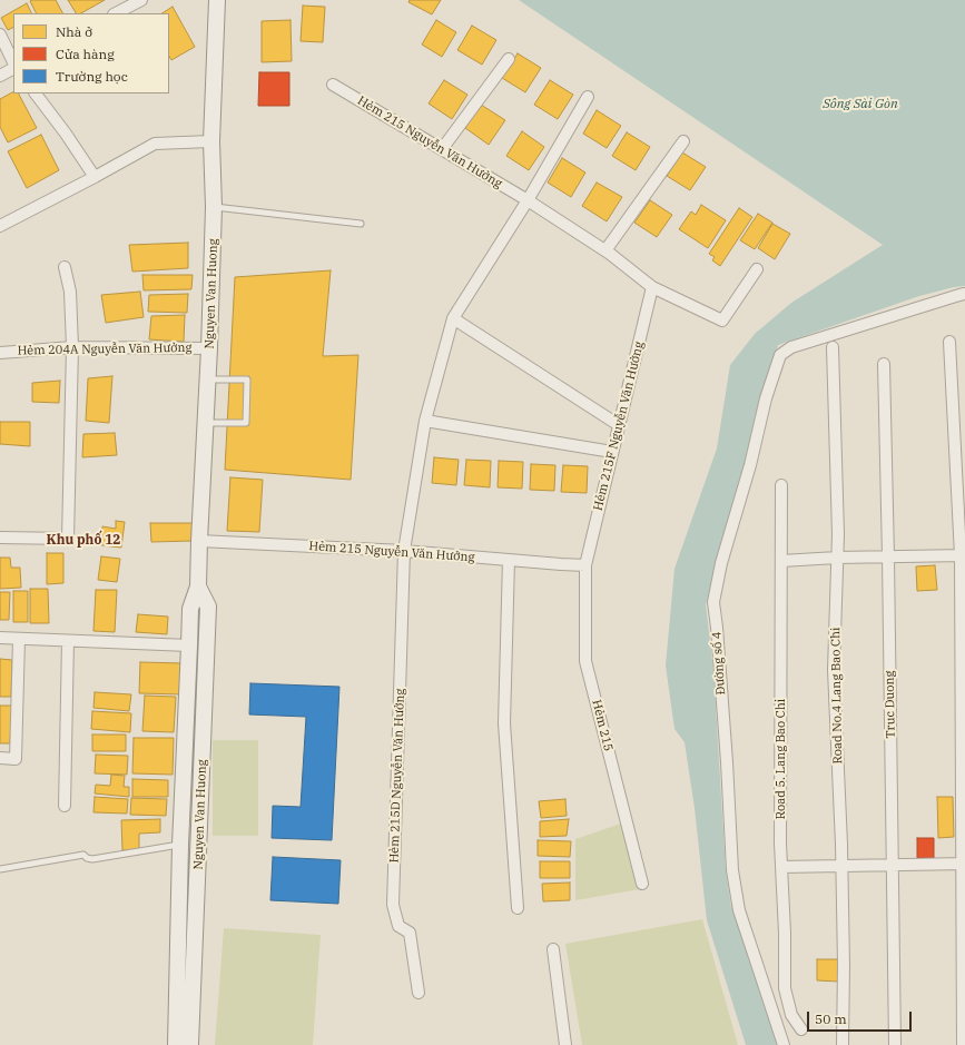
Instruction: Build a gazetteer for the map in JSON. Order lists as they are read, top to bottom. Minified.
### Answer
{"streets":{"main road":["Nguyen Van Huong"],"street":["Hẻm 215 Nguyễn Văn Hưởng","Hẻm 204A Nguyễn Văn Hưởng","Hẻm 215F Nguyễn Văn Hưởng","Đường số 4","Road No.4 Lang Bao Chi","Truc Duong","Hẻm 215","Road 5. Lang Bao Chi","Hẻm 215D Nguyễn Văn Hưởng"]},"crossings":[["Hẻm 215 Nguyễn Văn Hưởng","Nguyen Van Huong"],["Hẻm 215 Nguyễn Văn Hưởng","Hẻm 215F Nguyễn Văn Hưởng"],["Hẻm 215 Nguyễn Văn Hưởng","Hẻm 215"],["Hẻm 215 Nguyễn Văn Hưởng","Hẻm 215D Nguyễn Văn Hưởng"],["Nguyen Van Huong","Hẻm 204A Nguyễn Văn Hưởng"],["Hẻm 215F Nguyễn Văn Hưởng","Hẻm 215"]],"districts":["Khu phố 12"],"water":["Sông Sài Gòn"],"legend":["Nhà ở","Cửa hàng","Trường học"],"scale_bar":"50 m"}
